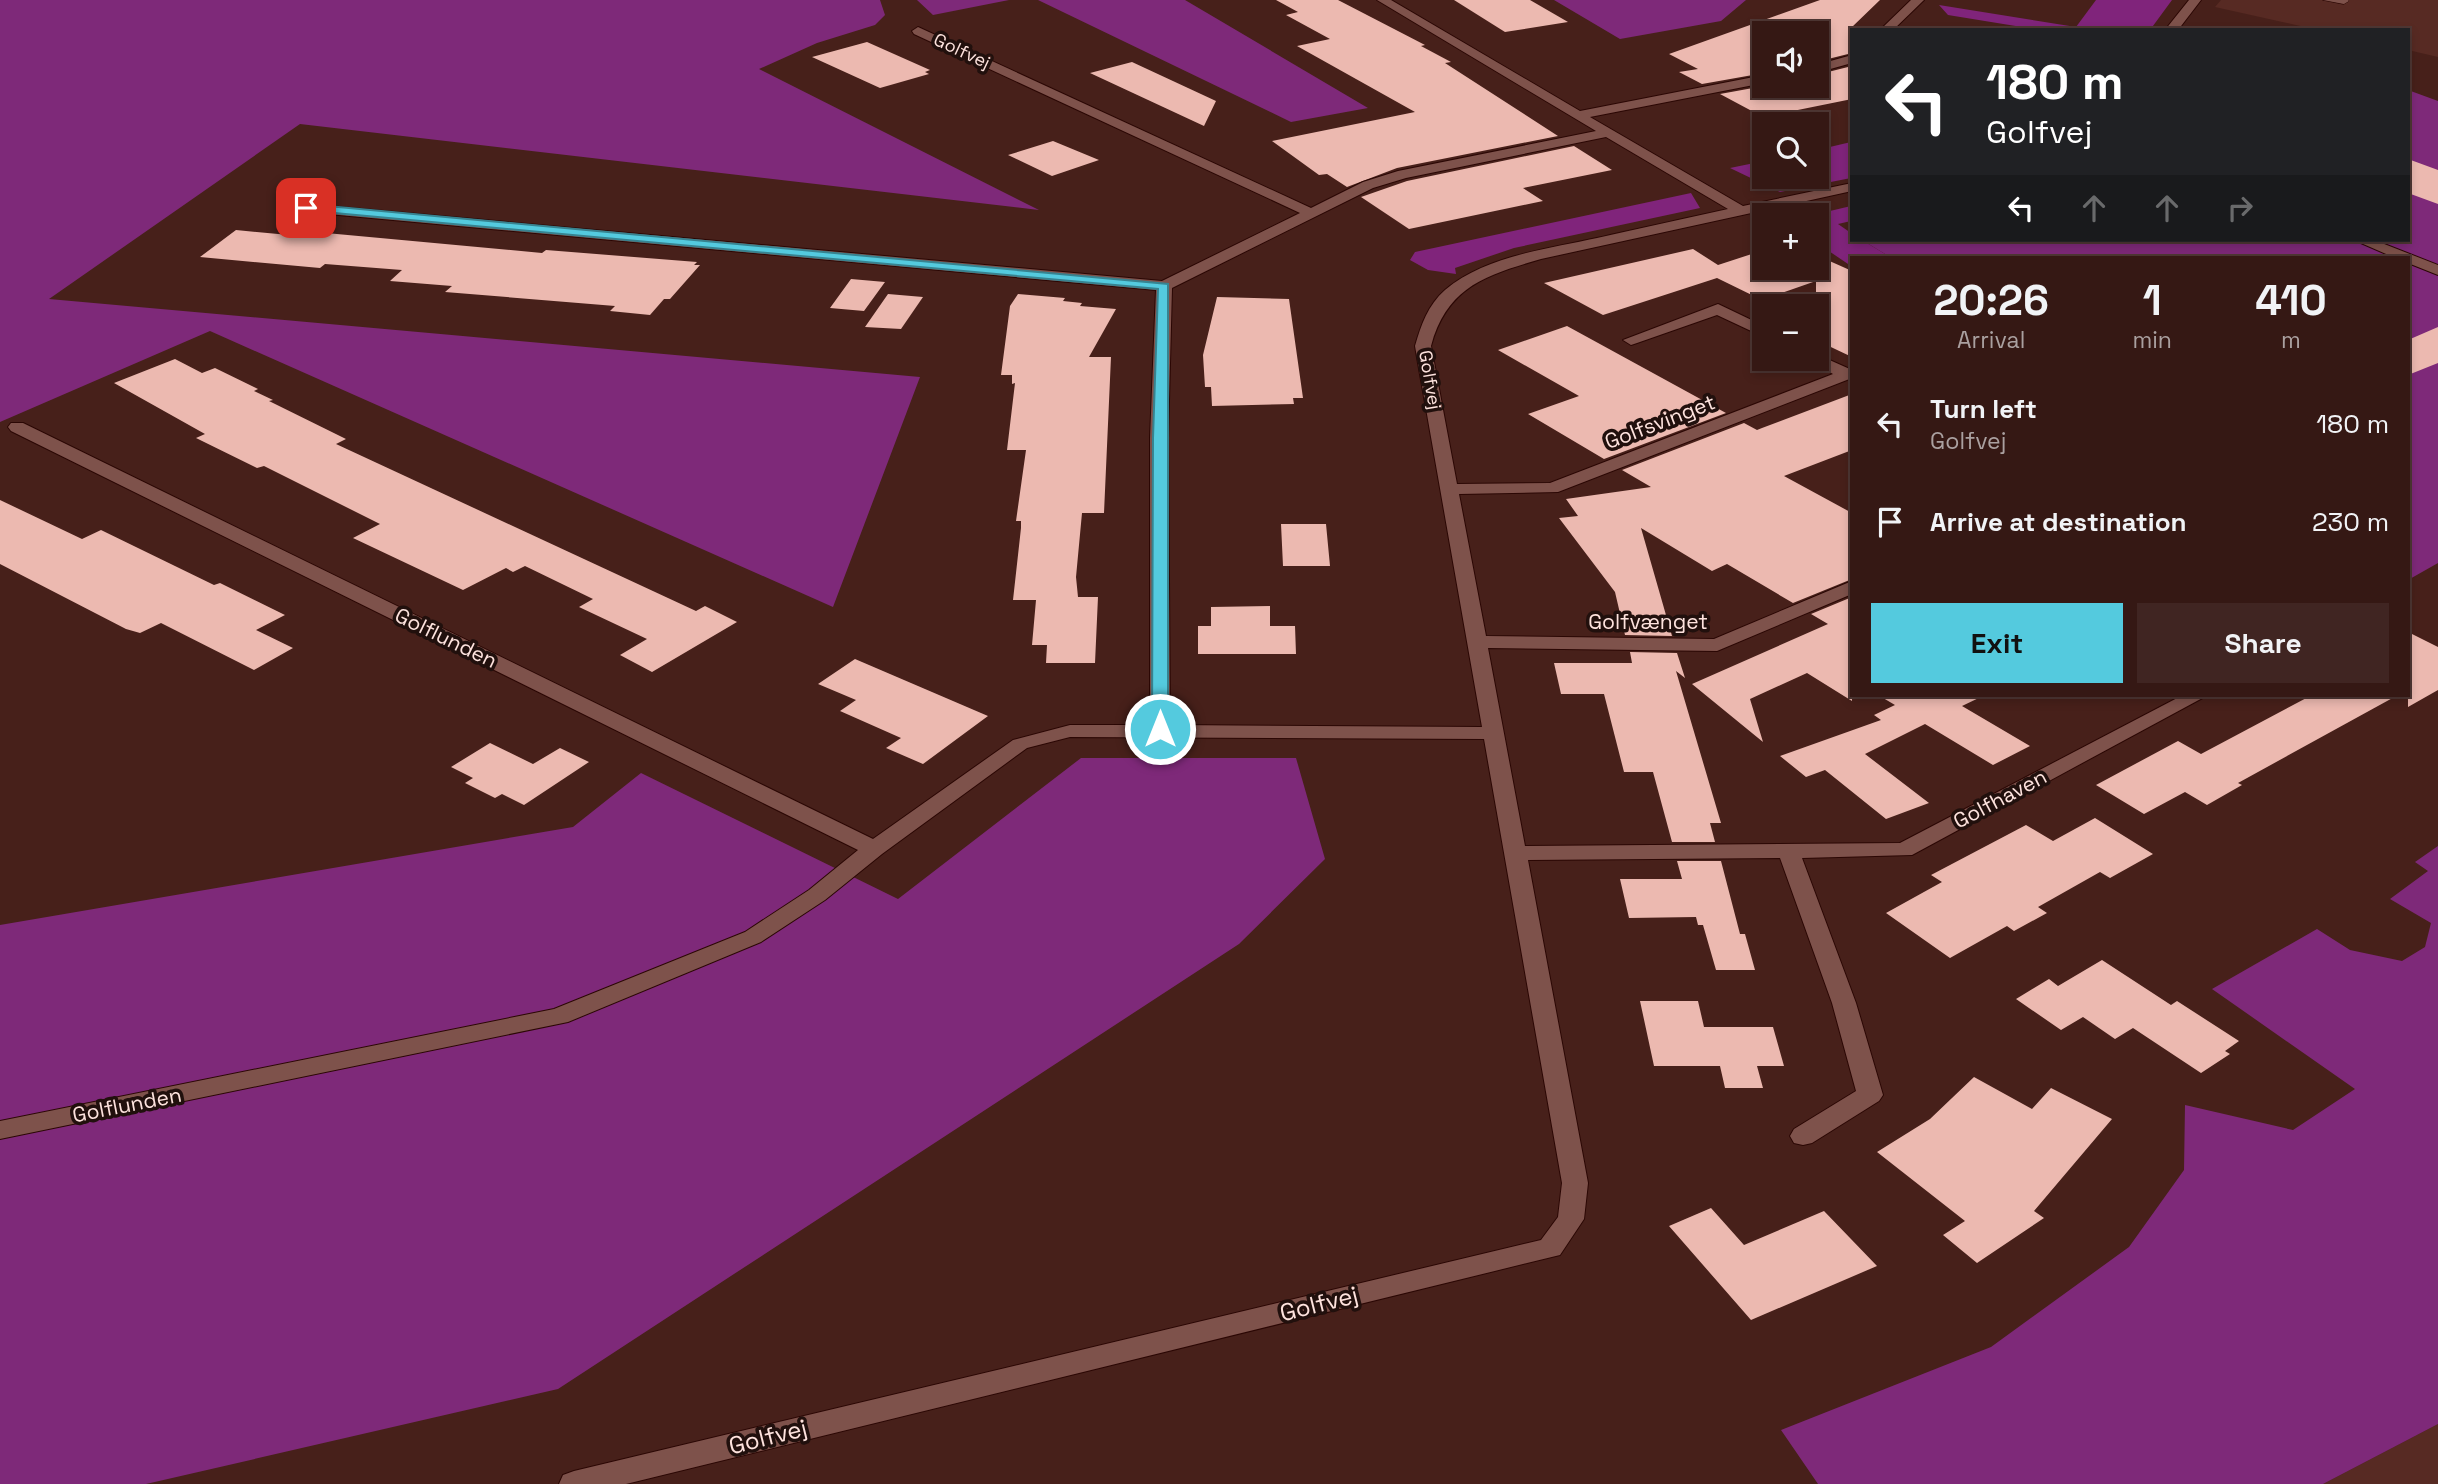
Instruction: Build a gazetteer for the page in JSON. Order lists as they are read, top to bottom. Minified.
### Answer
{"streets":{"street":["Golfvej","Golfsvinget","Golfvænget","Golflunden","Golfhaven"]},"crossings":[["Golfvej","Golfsvinget"],["Golfvej","Golfvænget"],["Golfvej","Golfhaven"]],"page":{"map_buttons":["+","−"],"turn":["180 m","Golfvej"],"eta":["20:26","Arrival","1","min","410","m"],"list":[{"name":"Turn left","note":"Golfvej","value":"180 m"},{"name":"Arrive at destination","value":"230 m"}],"buttons":["Exit","Share"]}}
